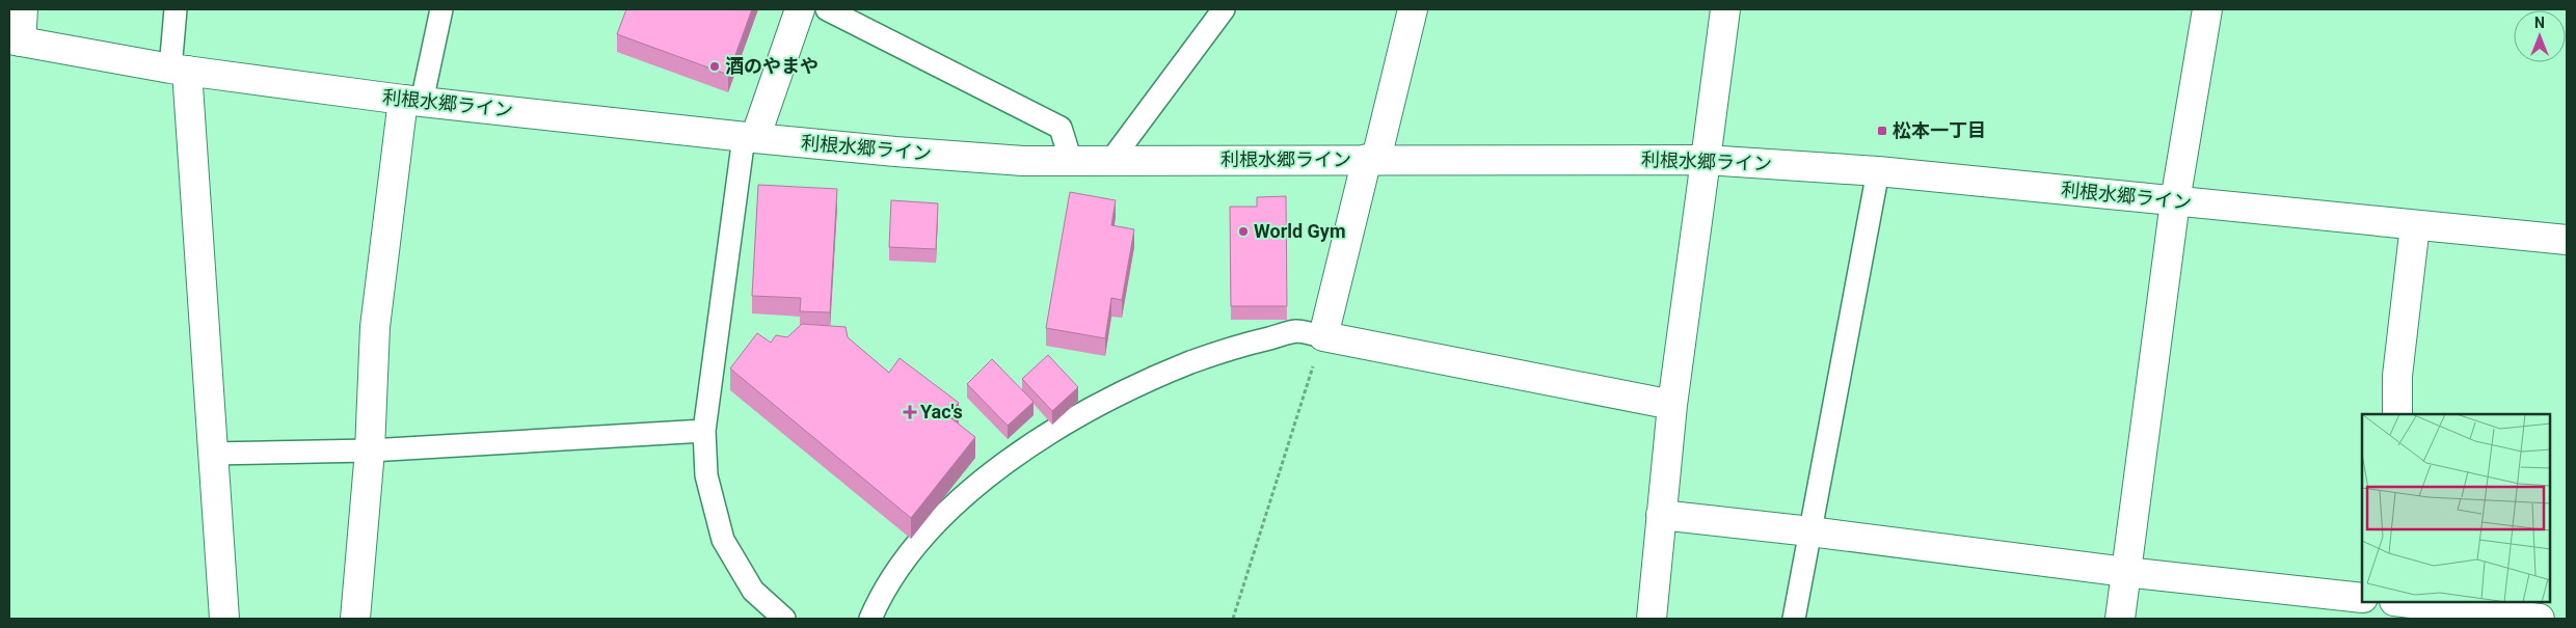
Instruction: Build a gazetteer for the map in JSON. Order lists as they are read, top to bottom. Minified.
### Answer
{"streets":{"main road":["利根水郷ライン"]},"places":{"other":["酒のやまや","World Gym"],"transit":["松本一丁目"],"health":["Yac's"]},"north":"top"}
